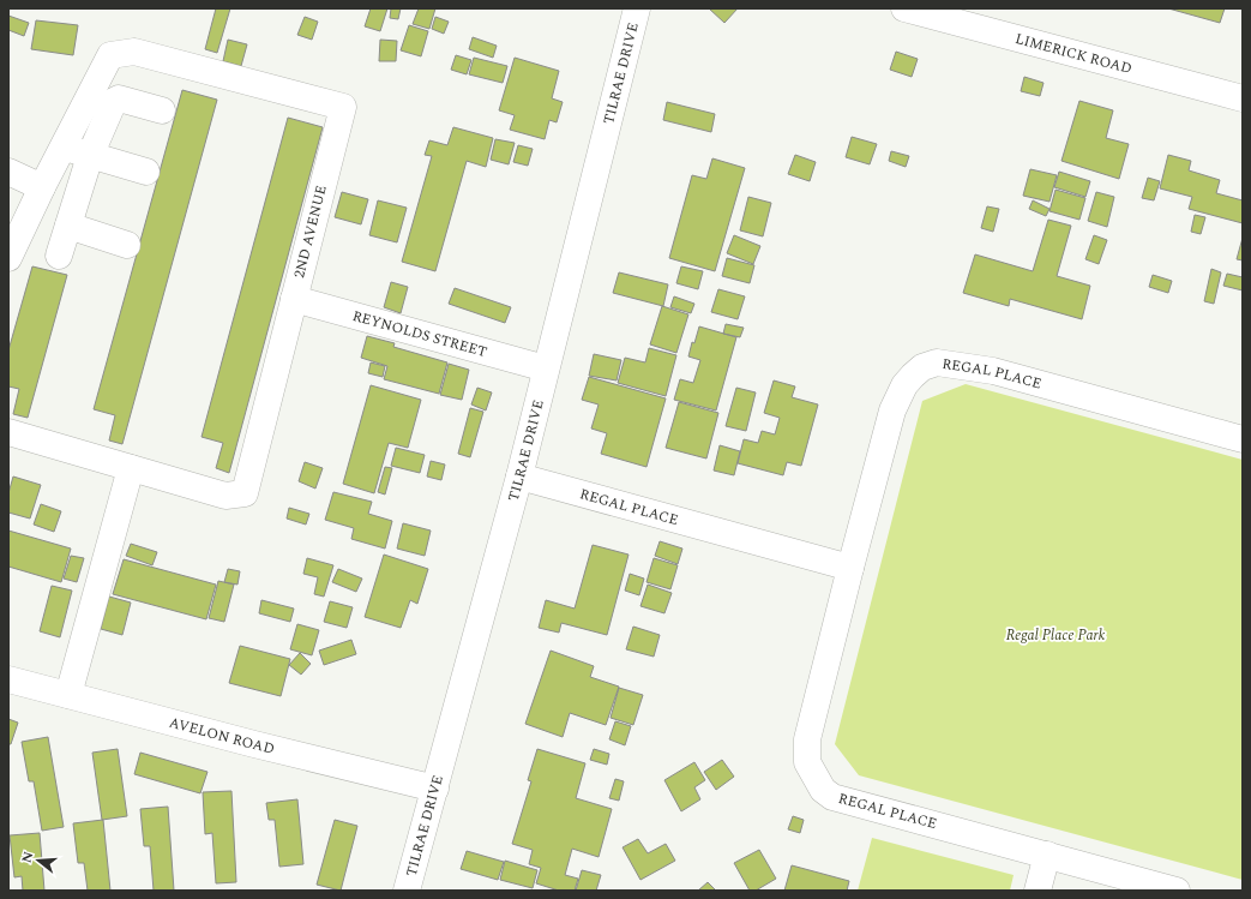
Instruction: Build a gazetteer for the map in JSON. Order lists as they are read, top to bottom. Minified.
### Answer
{"streets":{"street":["LIMERICK ROAD","TILRAE DRIVE","2ND AVENUE","REYNOLDS STREET","REGAL PLACE","AVELON ROAD"]},"crossings":[["TILRAE DRIVE","REYNOLDS STREET"],["TILRAE DRIVE","REGAL PLACE"],["TILRAE DRIVE","AVELON ROAD"],["2ND AVENUE","REYNOLDS STREET"]],"parks":["Regal Place Park"],"north":"left"}
